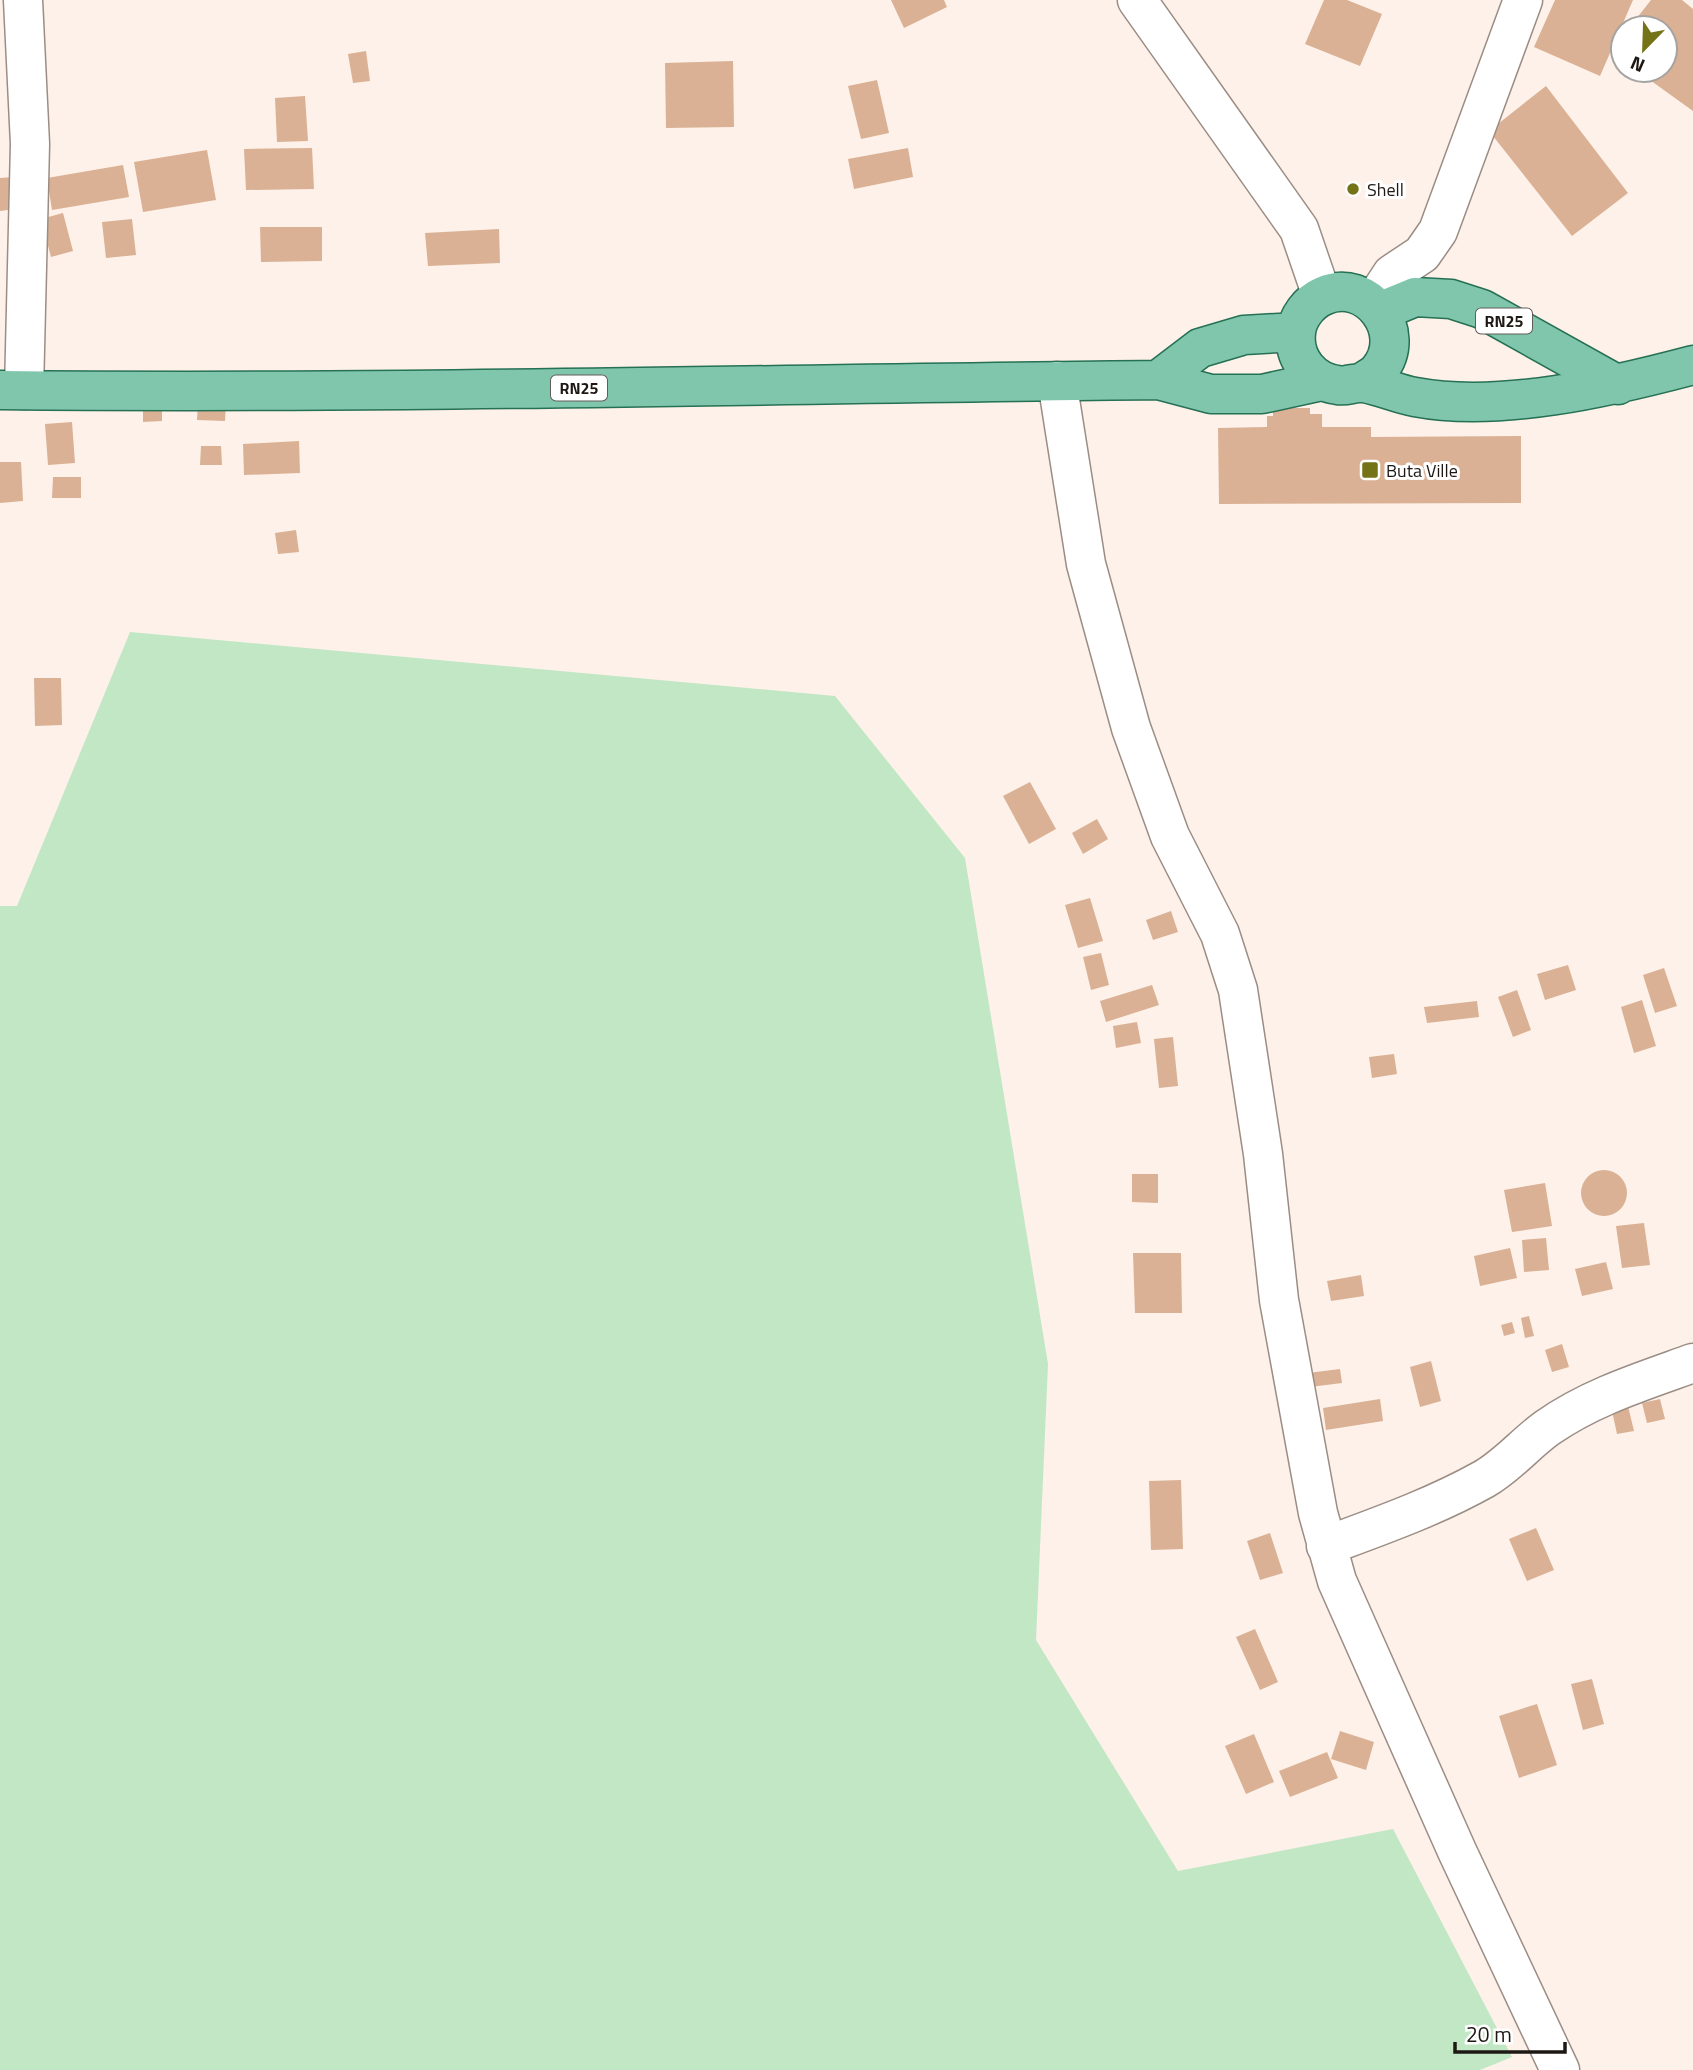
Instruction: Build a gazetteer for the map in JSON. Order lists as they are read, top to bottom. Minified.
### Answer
{"streets":{"main road":["RN25"]},"places":{"other":["Shell"],"transit":["Buta Ville"]},"scale_bar":"20 m","north":"bottom left"}
